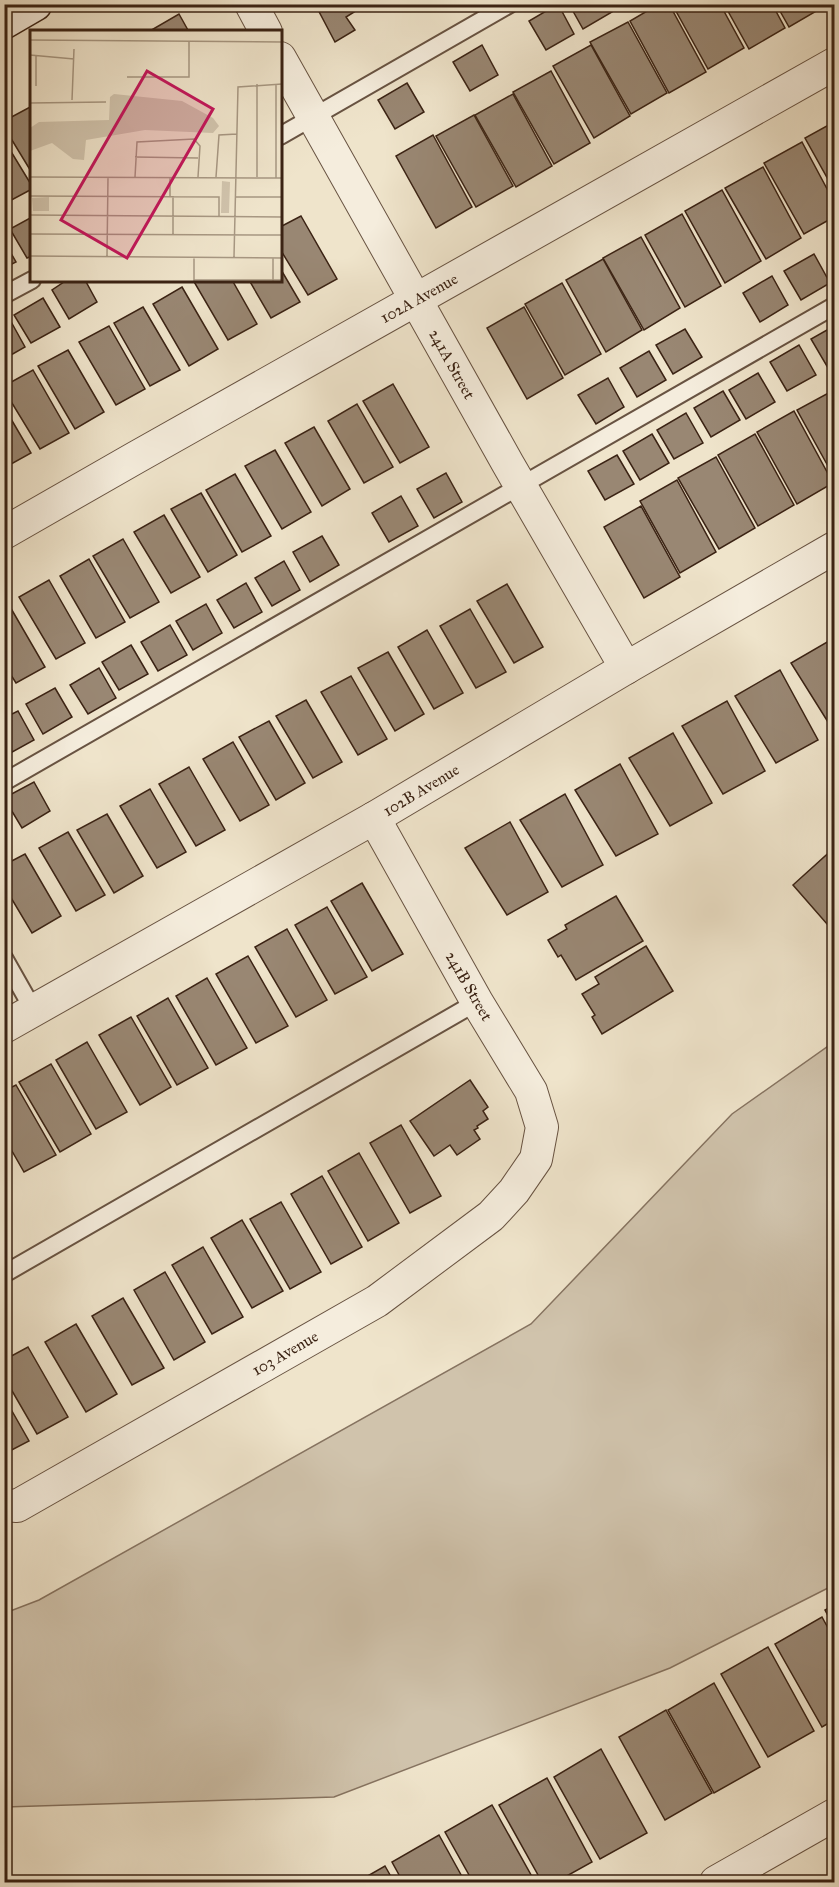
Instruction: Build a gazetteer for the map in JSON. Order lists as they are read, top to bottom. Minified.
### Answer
{"streets":{"street":["102A Avenue","241A Street","102B Avenue","241B Street","103 Avenue"]},"crossings":[["102A Avenue","241A Street"],["241A Street","102B Avenue"],["102B Avenue","241B Street"],["241B Street","103 Avenue"]]}
